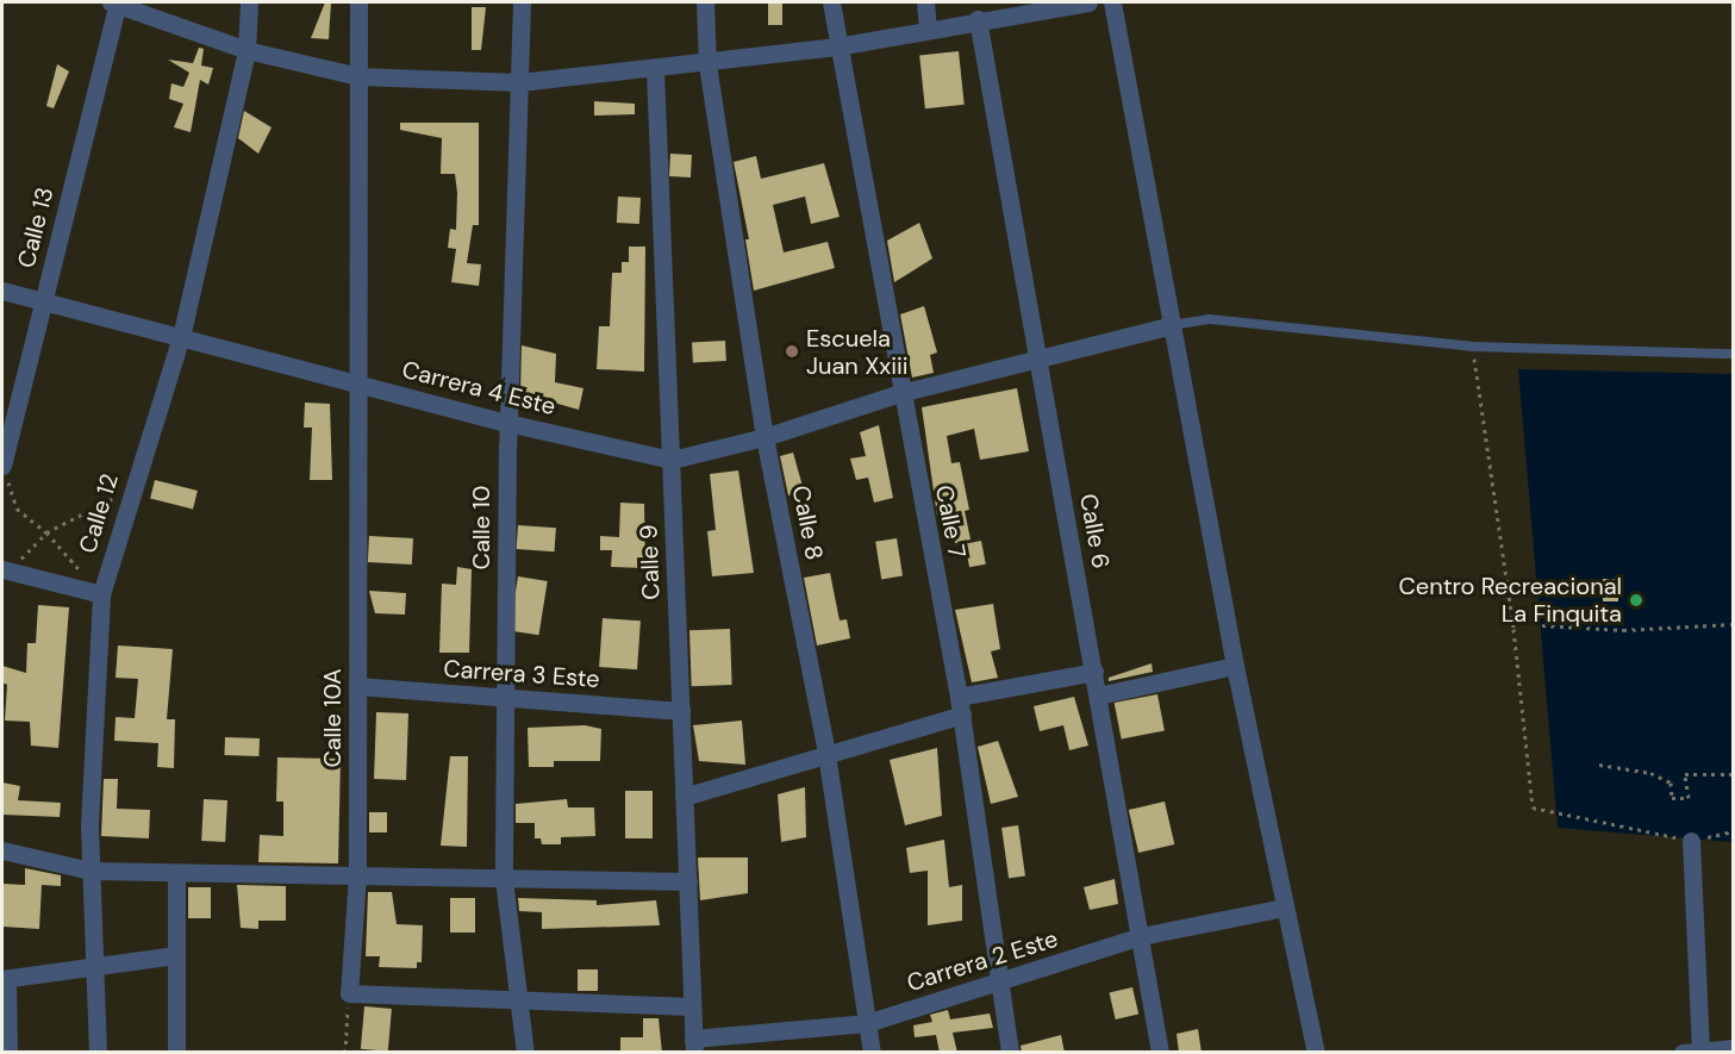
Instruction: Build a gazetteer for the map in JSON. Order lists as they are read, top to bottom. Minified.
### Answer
{"streets":{"street":["Calle 13","Carrera 4 Este","Calle 12","Calle 7","Calle 8","Calle 10","Calle 6","Calle 9","Carrera 3 Este","Calle 10A","Carrera 2 Este"]},"crossings":[["Calle 13","Carrera 4 Este"],["Carrera 4 Este","Calle 12"],["Carrera 4 Este","Calle 7"],["Carrera 4 Este","Calle 8"],["Carrera 4 Este","Calle 10"],["Carrera 4 Este","Calle 6"],["Carrera 4 Este","Calle 9"],["Carrera 4 Este","Calle 10A"],["Calle 7","Carrera 2 Este"],["Calle 8","Carrera 2 Este"],["Calle 10","Carrera 3 Este"],["Calle 6","Carrera 2 Este"],["Calle 9","Carrera 3 Este"],["Calle 9","Carrera 2 Este"],["Carrera 3 Este","Calle 10A"]],"places":["Escuela Juan Xxiii","Centro Recreacional La Finquita"]}
